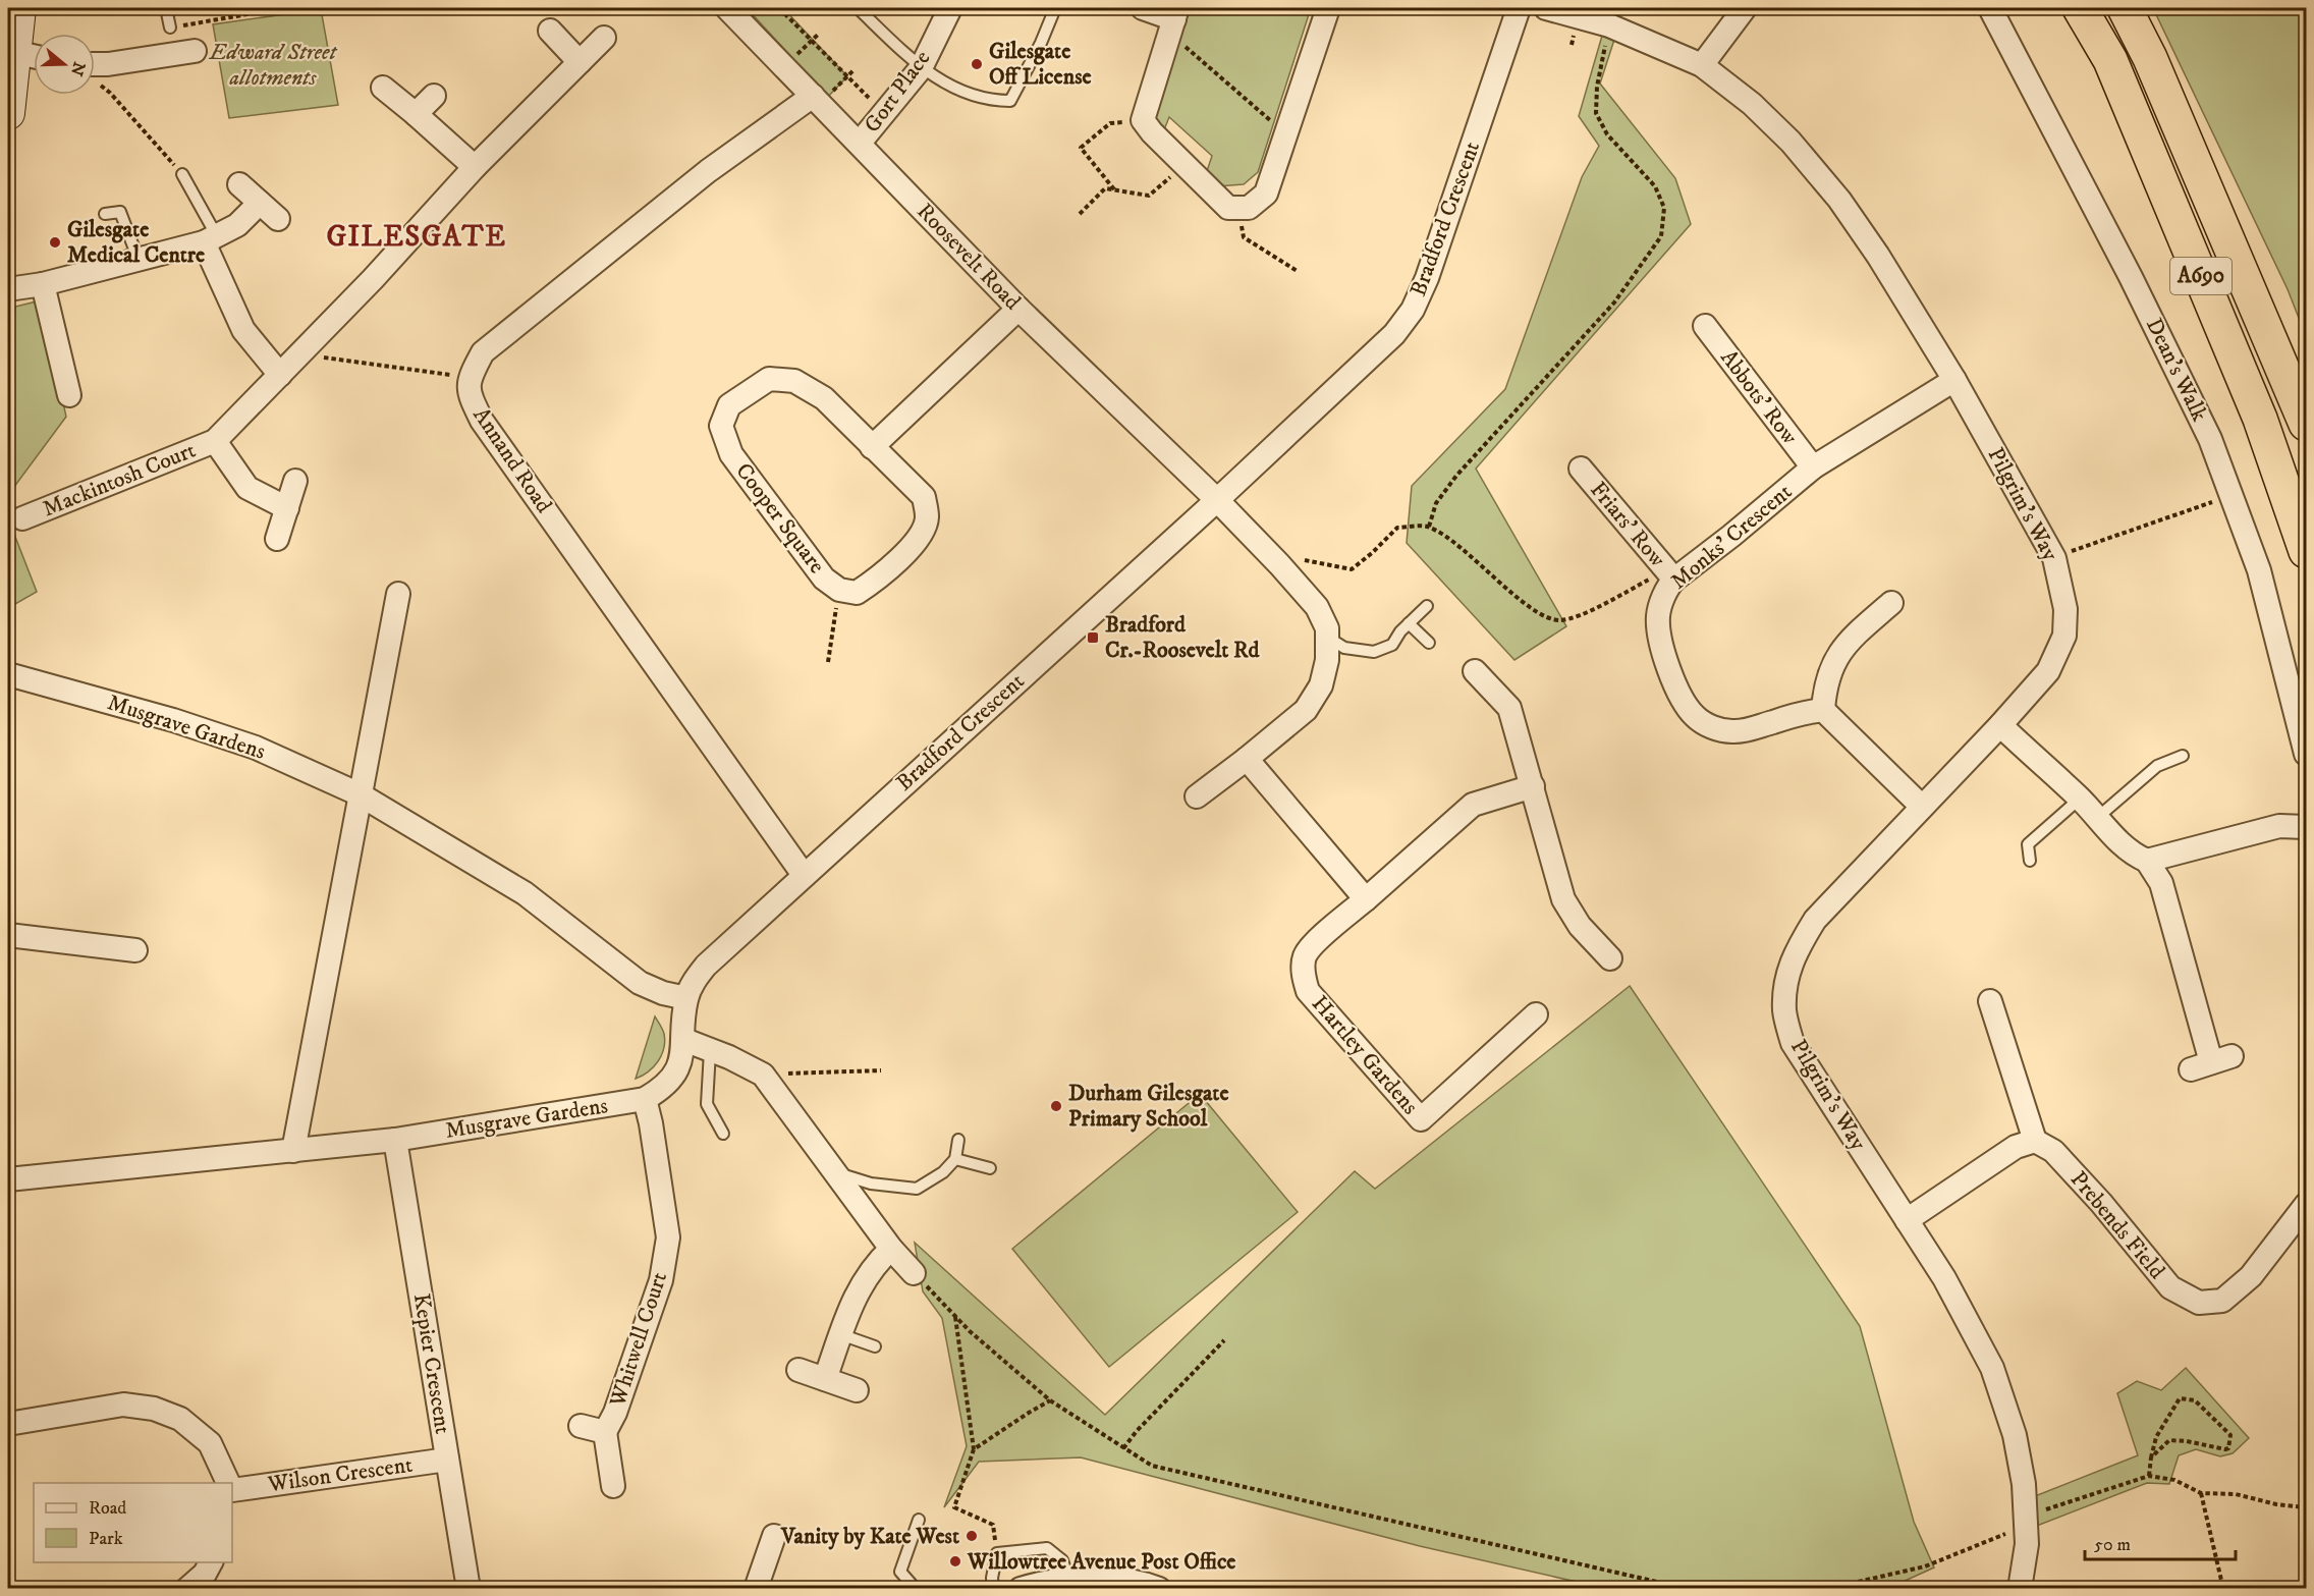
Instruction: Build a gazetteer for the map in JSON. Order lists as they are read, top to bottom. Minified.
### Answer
{"streets":{"highway":["A690"],"street":["Gort Place","Bradford Crescent","Roosevelt Road","Dean's Walk","Abbots' Row","Annand Road","Mackintosh Court","Pilgrim's Way","Cooper Square","Friars' Row","Monks' Crescent","Musgrave Gardens","Hartley Gardens","Prebends Field","Whitwell Court","Kepier Crescent","Wilson Crescent"]},"crossings":[["Gort Place","Roosevelt Road"],["Bradford Crescent","Roosevelt Road"],["Bradford Crescent","Annand Road"],["Bradford Crescent","Musgrave Gardens"],["Roosevelt Road","Annand Road"],["Abbots' Row","Monks' Crescent"],["Pilgrim's Way","Monks' Crescent"],["Friars' Row","Monks' Crescent"],["Musgrave Gardens","Whitwell Court"],["Musgrave Gardens","Kepier Crescent"],["Kepier Crescent","Wilson Crescent"]],"districts":["GILESGATE"],"parks":["Edward Street allotments"],"places":{"other":["Gilesgate Off License","Gilesgate Medical Centre","Durham Gilesgate Primary School","Vanity by Kate West","Willowtree Avenue Post Office"],"transit":["Bradford Cr.-Roosevelt Rd"]},"legend":["Road","Park"],"scale_bar":"50 m","north":"right"}
